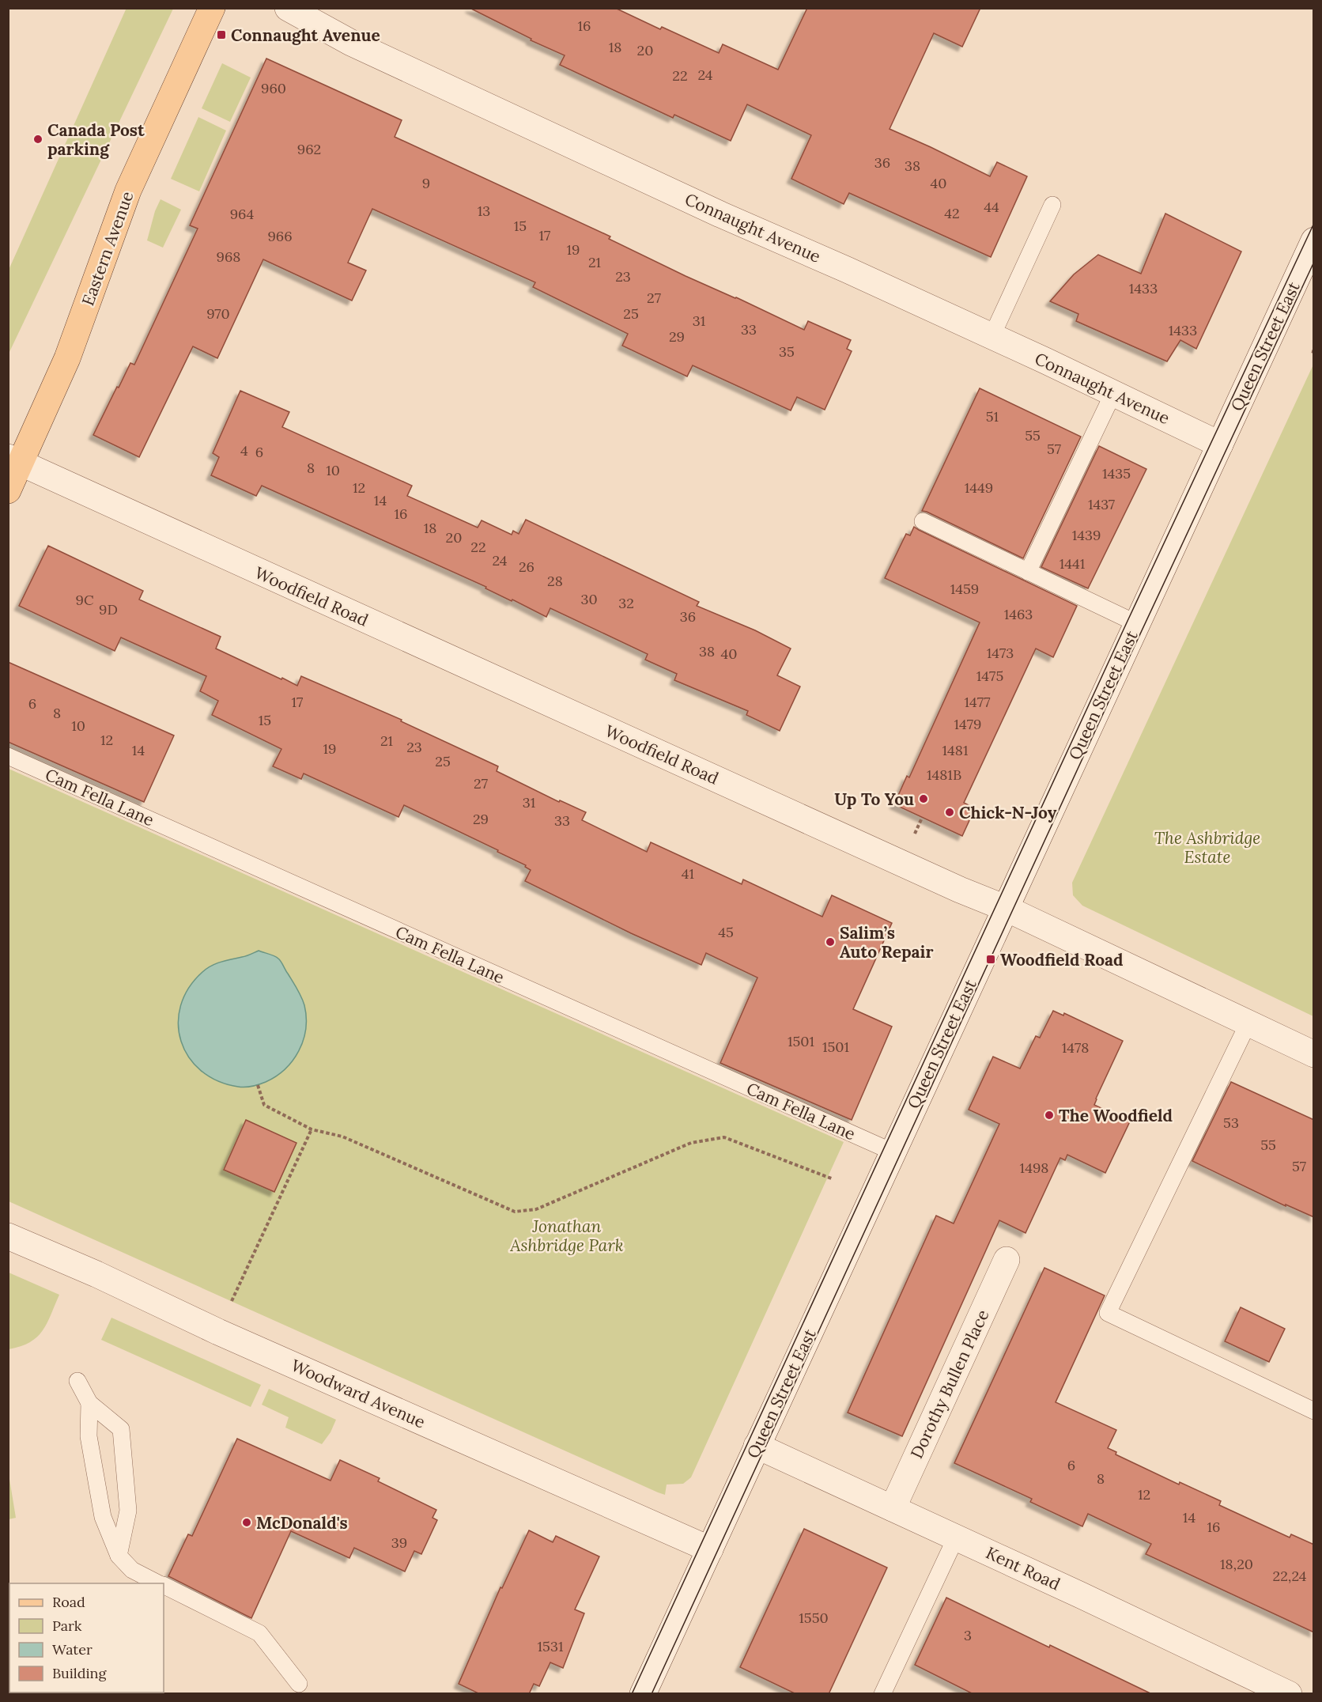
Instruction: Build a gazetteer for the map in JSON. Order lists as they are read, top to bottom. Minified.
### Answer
{"streets":{"main road":["Eastern Avenue"],"street":["Connaught Avenue","Queen Street East","Woodfield Road","Dorothy Bullen Place","Woodward Avenue","Kent Road"],"lane":["Cam Fella Lane"]},"crossings":[["Connaught Avenue","Queen Street East"],["Eastern Avenue","Woodfield Road"],["Queen Street East","Woodfield Road"],["Queen Street East","Cam Fella Lane"],["Queen Street East","Woodward Avenue"],["Queen Street East","Kent Road"],["Dorothy Bullen Place","Kent Road"]],"parks":["The Ashbridge Estate","Jonathan Ashbridge Park"],"places":{"transit":["Connaught Avenue","Woodfield Road"],"other":["Canada Post parking","Up To You","Chick-N-Joy","Salim’s Auto Repair","The Woodfield","McDonald's"]},"house_numbers":["16","18","20","24","22","960","962","36","38","9","40","44","13","42","964","15","17","966","19","968","21","23","1433","27","970","25","31","33","1433","29","35","51","55","57","4","6","8","10","1435","12","1449","14","1437","16","18","1439","20","22","24","1441","26","28","1459","30","9C","32","9D","1463","36","38","1473","40","1475","17","1477","6","8","15","1479","10","12","21","23","19","14","1481","25","1481B","27","31","29","33","41","45","1501","1501","1478","53","55","57","1498","6","8","12","14","16","39","18,20","22,24","1550","3","1531"],"legend":["Road","Park","Water","Building"]}
